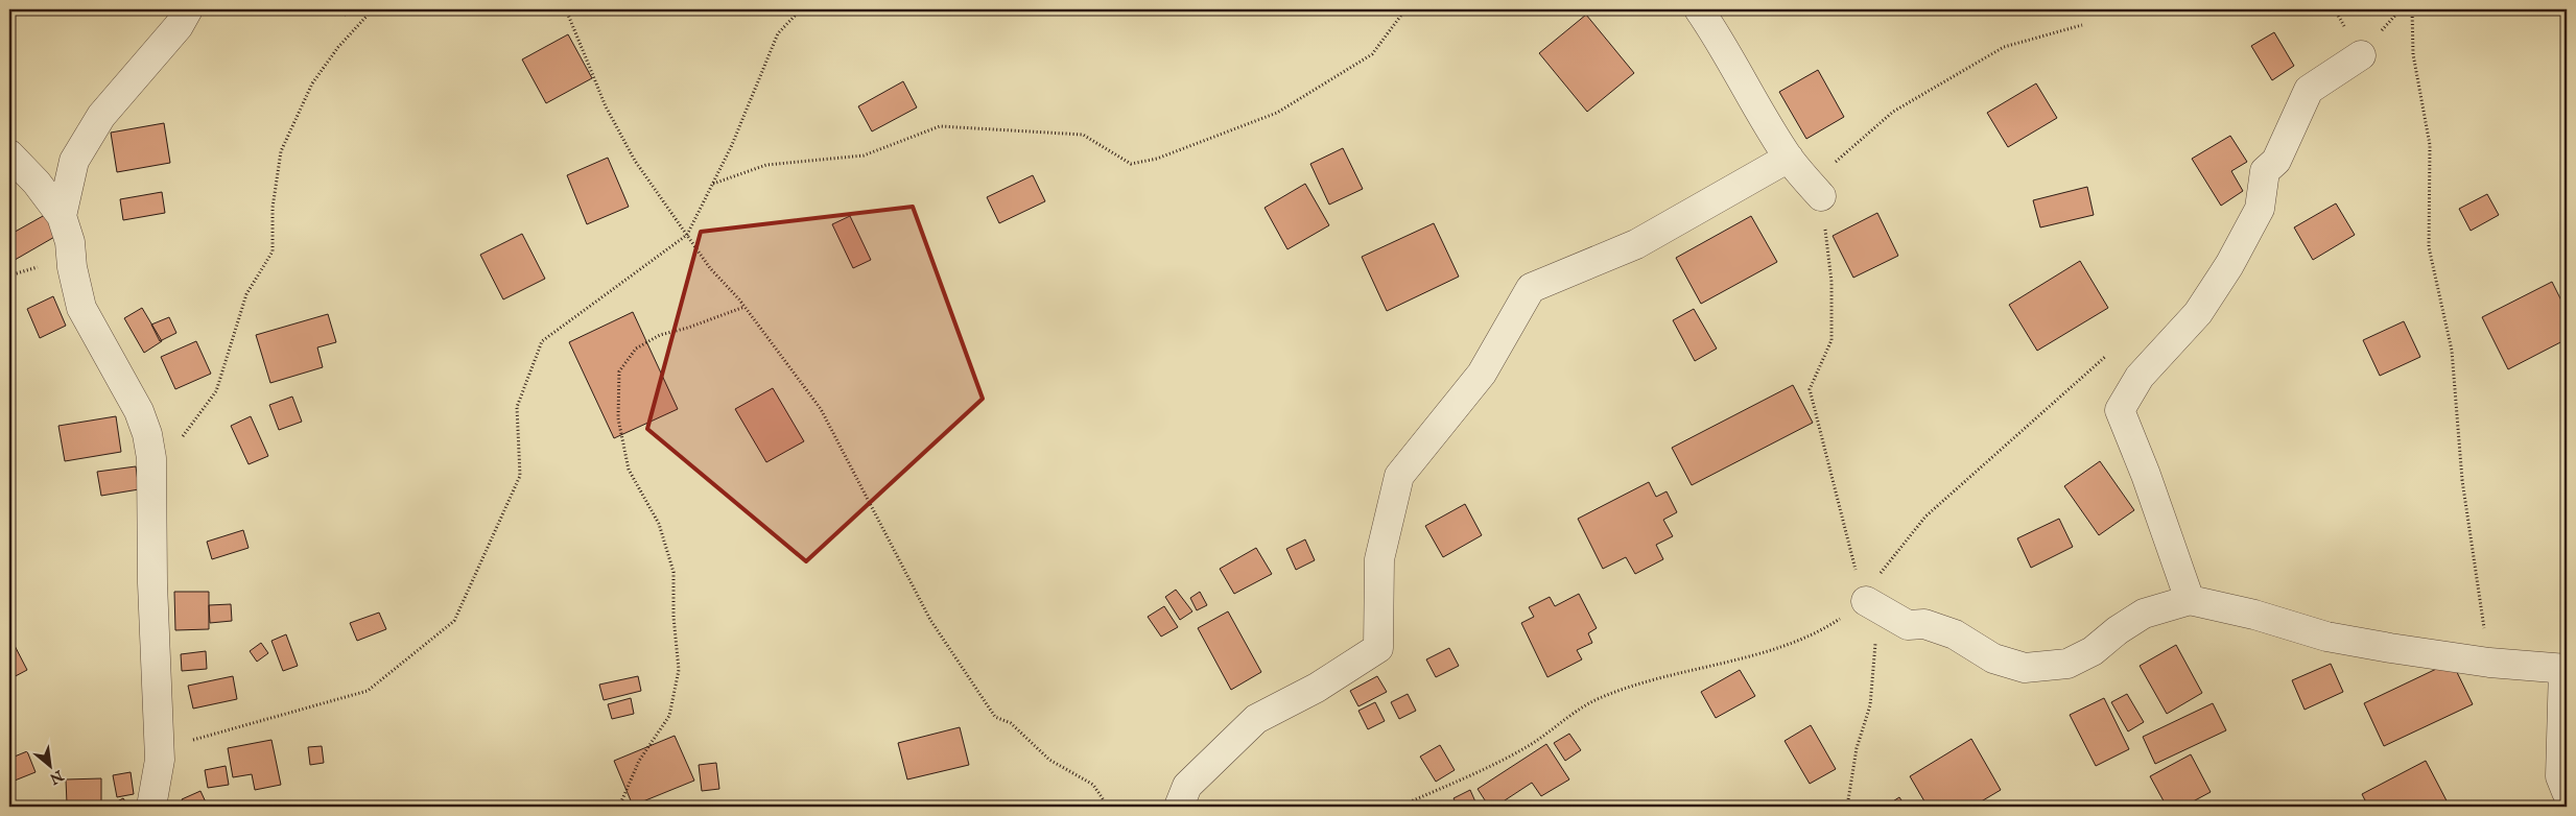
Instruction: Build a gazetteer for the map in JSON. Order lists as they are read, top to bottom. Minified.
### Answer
{"north":"bottom right"}
